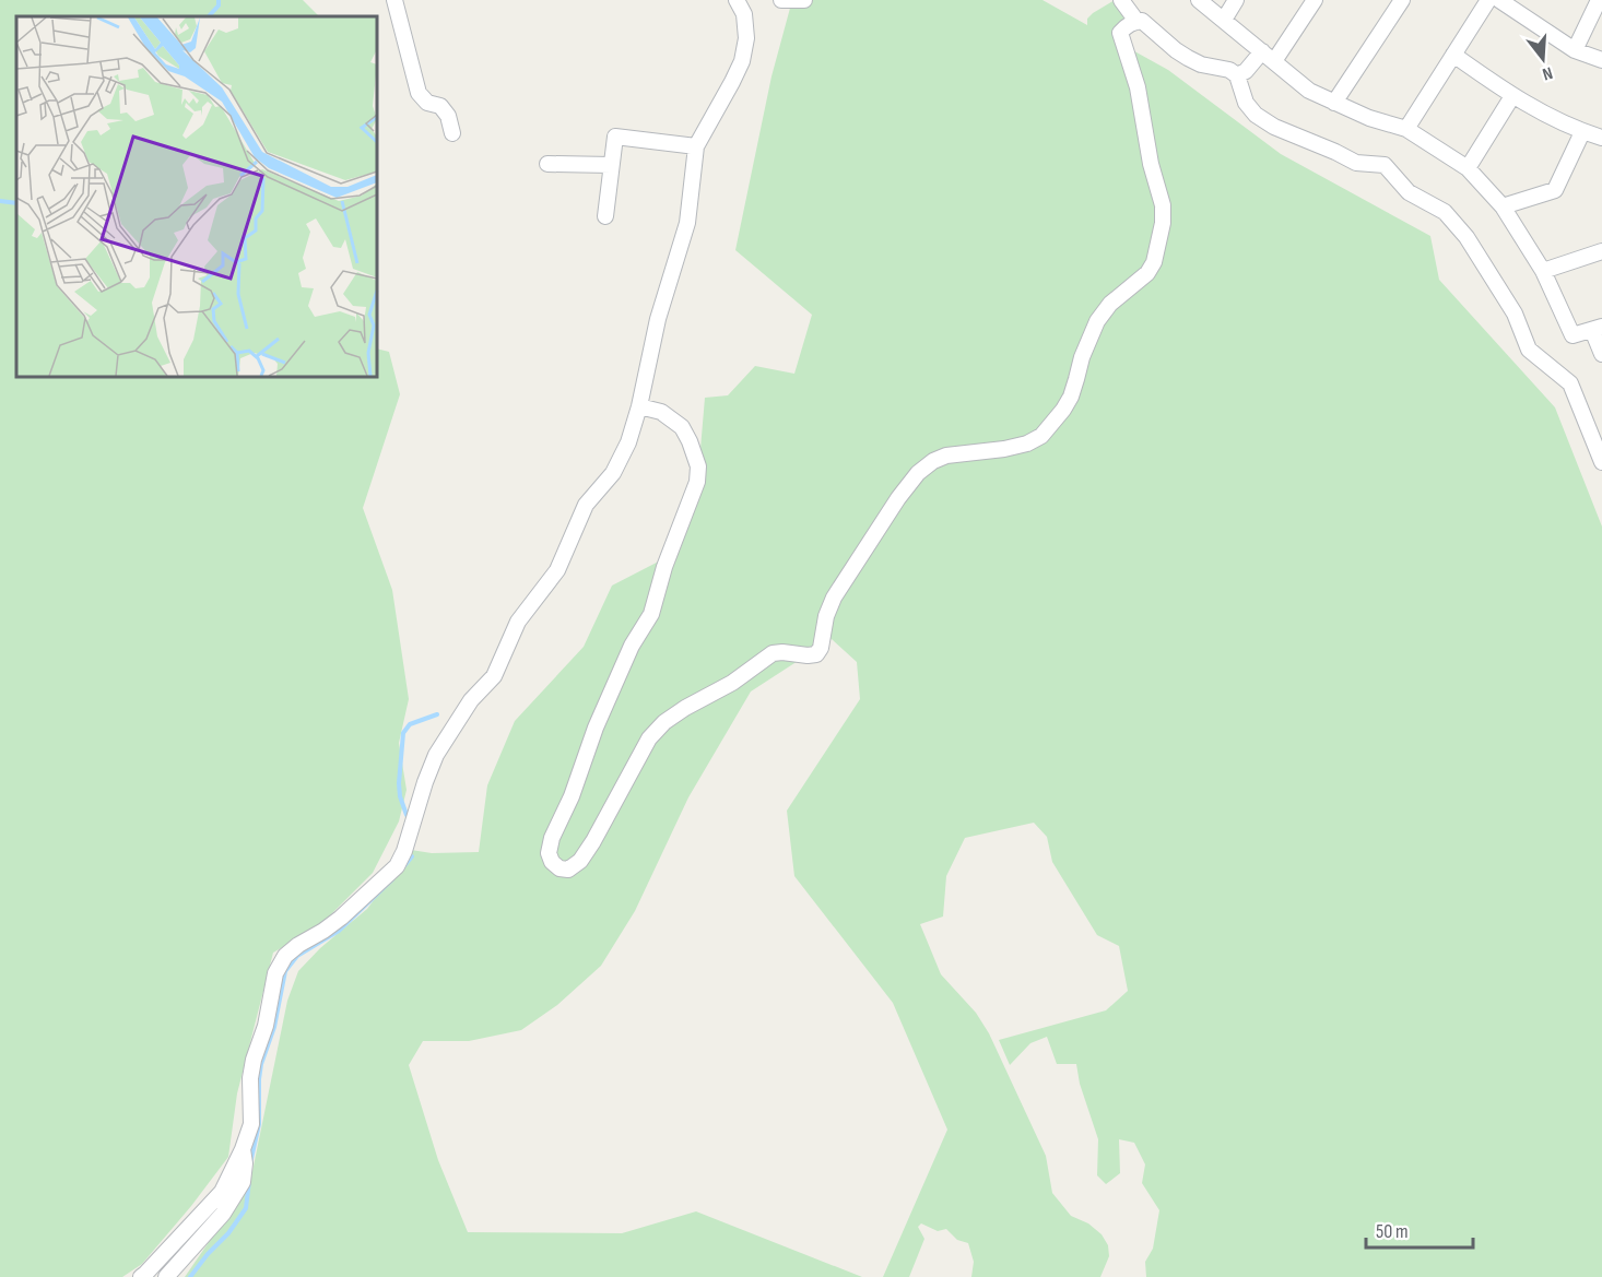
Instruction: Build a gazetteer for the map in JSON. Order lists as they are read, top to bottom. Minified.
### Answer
{"scale_bar":"50 m","north":"bottom"}
